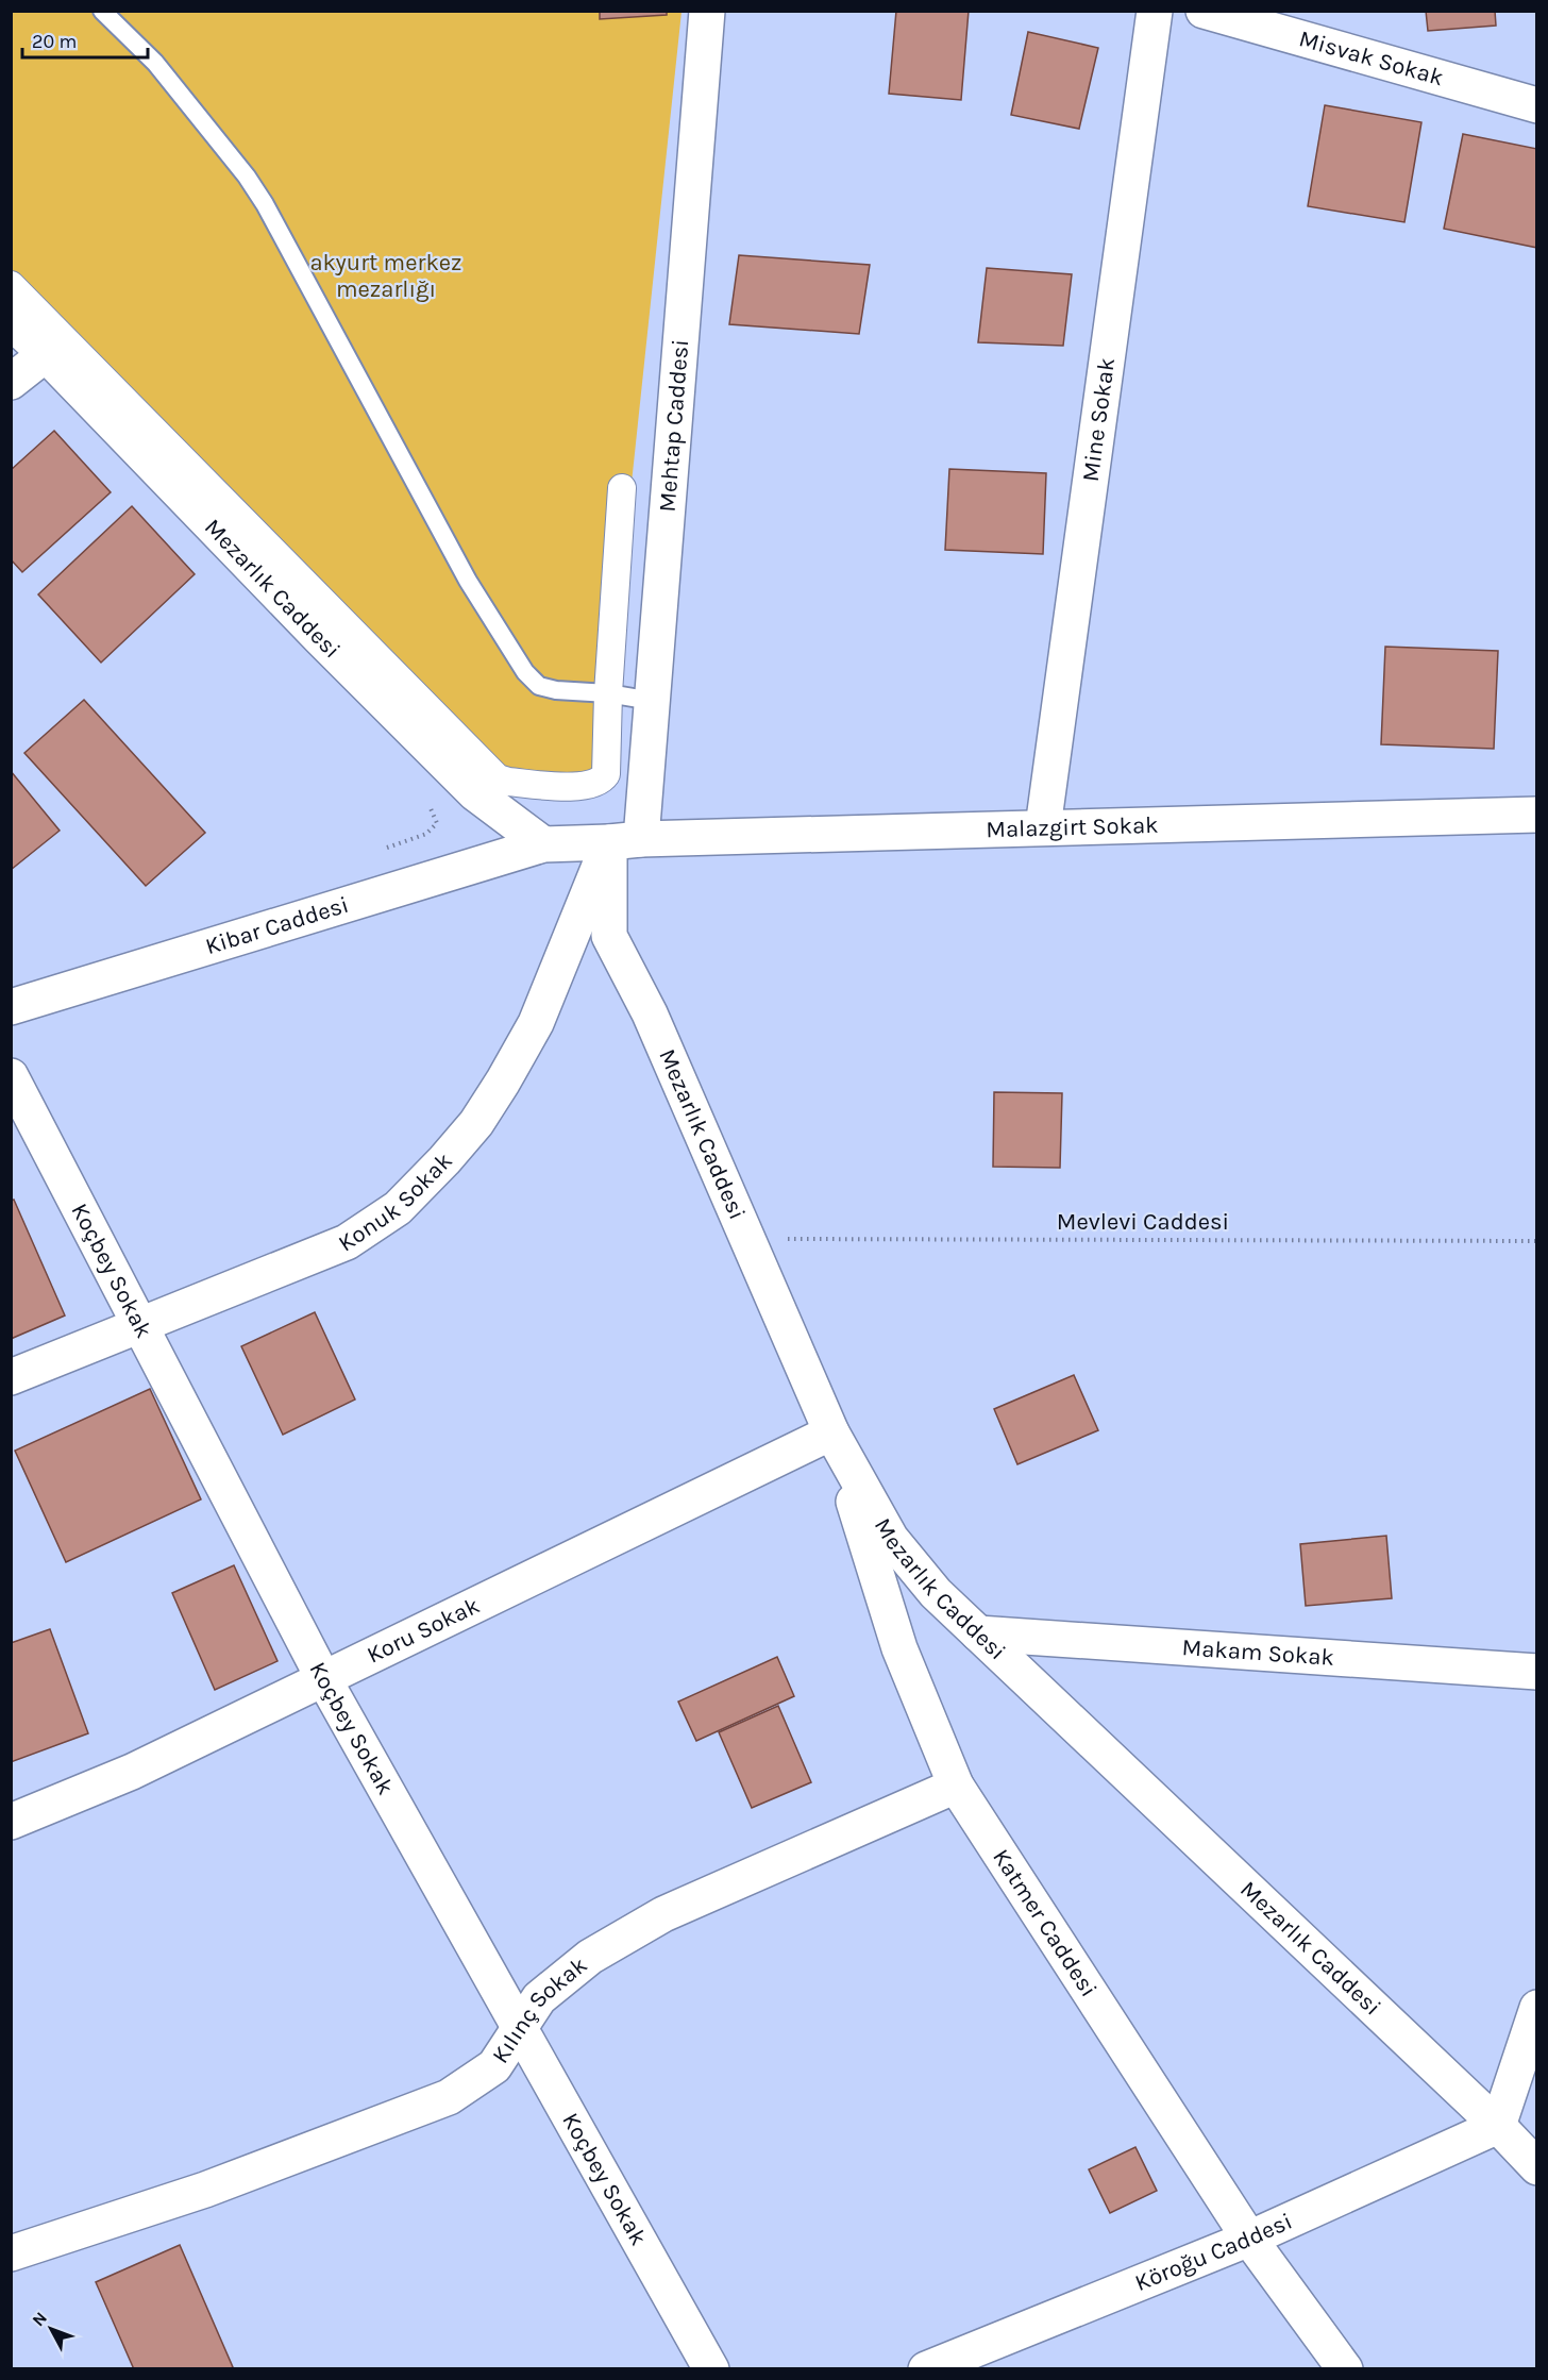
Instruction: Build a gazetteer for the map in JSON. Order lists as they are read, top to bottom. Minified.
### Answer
{"streets":{"street":["Misvak Sokak","Mine Sokak","Mehtap Caddesi","Mezarlık Caddesi","Malazgirt Sokak","Kibar Caddesi","Konuk Sokak","Koçbey Sokak","Koru Sokak","Makam Sokak","Katmer Caddesi","Kılınç Sokak","Köroğu Caddesi"],"path":["Mevlevi Caddesi"]},"crossings":[["Mine Sokak","Malazgirt Sokak"],["Mehtap Caddesi","Mezarlık Caddesi"],["Mehtap Caddesi","Malazgirt Sokak"],["Mehtap Caddesi","Konuk Sokak"],["Mezarlık Caddesi","Malazgirt Sokak"],["Mezarlık Caddesi","Kibar Caddesi"],["Mezarlık Caddesi","Konuk Sokak"],["Mezarlık Caddesi","Mevlevi Caddesi"],["Mezarlık Caddesi","Koru Sokak"],["Mezarlık Caddesi","Makam Sokak"],["Mezarlık Caddesi","Katmer Caddesi"],["Mezarlık Caddesi","Köroğu Caddesi"],["Malazgirt Sokak","Kibar Caddesi"],["Malazgirt Sokak","Konuk Sokak"],["Konuk Sokak","Koçbey Sokak"],["Koçbey Sokak","Koru Sokak"],["Koçbey Sokak","Kılınç Sokak"],["Koru Sokak","Katmer Caddesi"],["Katmer Caddesi","Kılınç Sokak"],["Katmer Caddesi","Köroğu Caddesi"]],"parks":["akyurt merkez mezarlığı"],"scale_bar":"20 m","north":"top left"}
